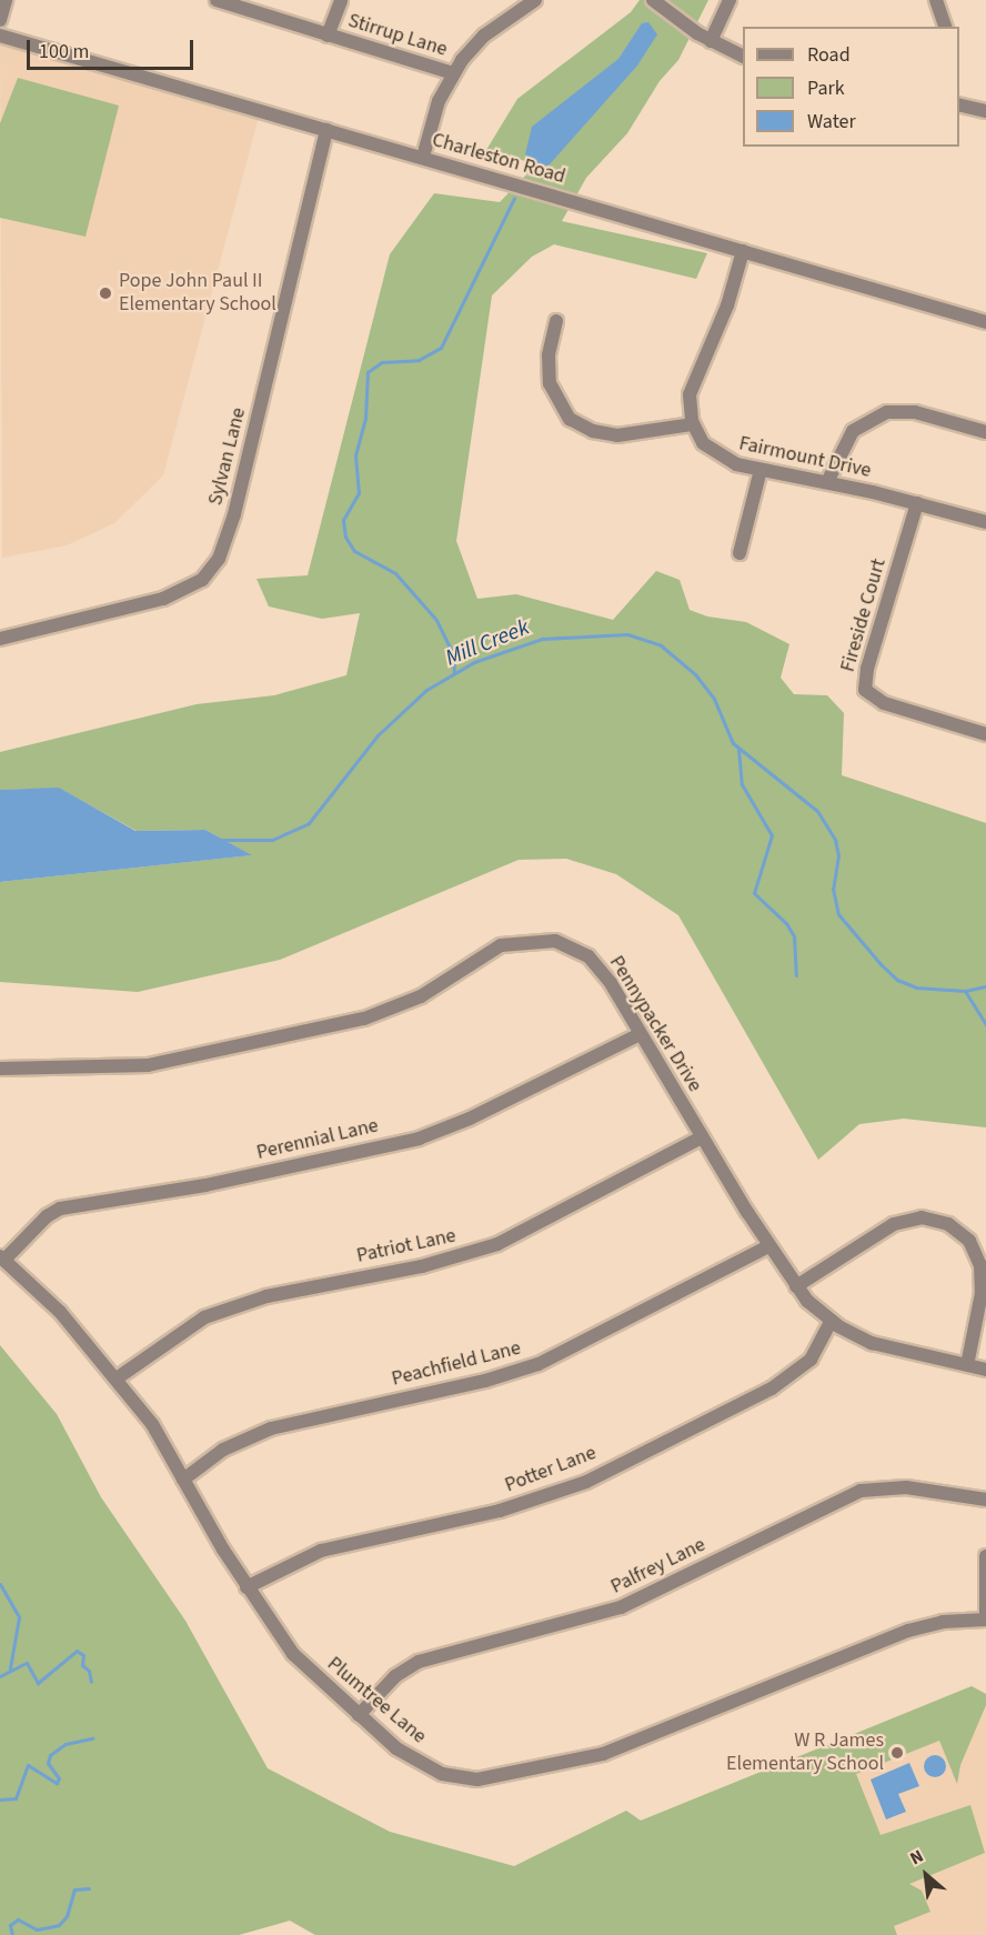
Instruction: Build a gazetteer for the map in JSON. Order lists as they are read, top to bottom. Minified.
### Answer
{"streets":{"street":["Stirrup Lane","Charleston Road","Sylvan Lane","Fairmount Drive","Fireside Court","Pennypacker Drive","Perennial Lane","Patriot Lane","Peachfield Lane","Potter Lane","Palfrey Lane","Plumtree Lane"]},"crossings":[["Charleston Road","Sylvan Lane"],["Fairmount Drive","Fireside Court"],["Pennypacker Drive","Perennial Lane"],["Pennypacker Drive","Patriot Lane"],["Pennypacker Drive","Peachfield Lane"],["Pennypacker Drive","Potter Lane"],["Perennial Lane","Plumtree Lane"],["Patriot Lane","Plumtree Lane"],["Peachfield Lane","Plumtree Lane"],["Potter Lane","Plumtree Lane"],["Palfrey Lane","Plumtree Lane"]],"water":["Mill Creek"],"places":["Pope John Paul II Elementary School","W R James Elementary School"],"legend":["Road","Park","Water"],"scale_bar":"100 m","north":"top left"}
